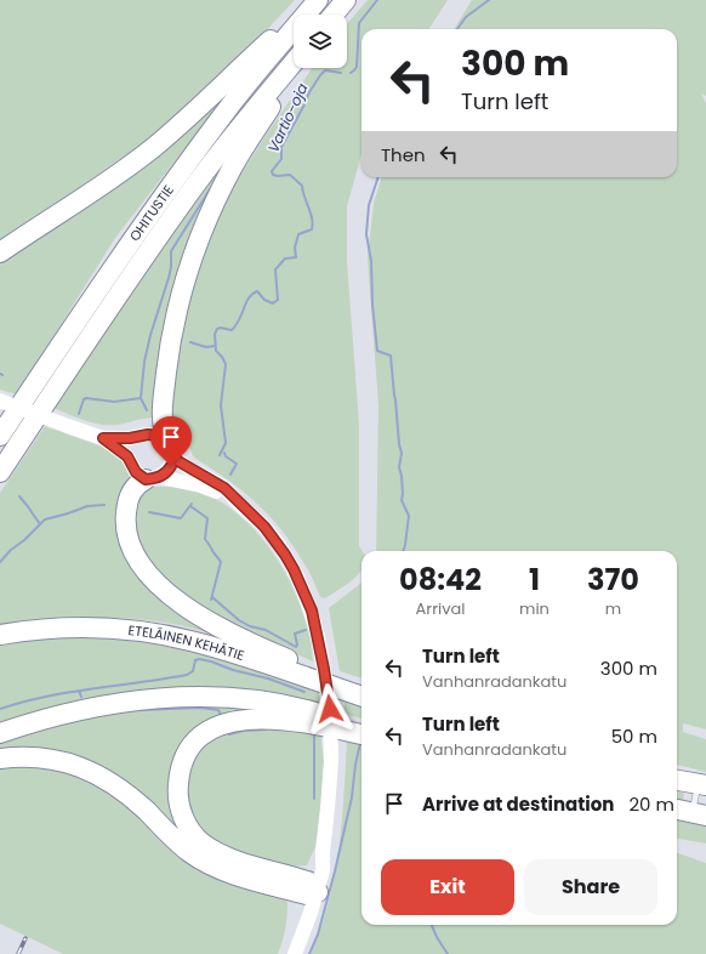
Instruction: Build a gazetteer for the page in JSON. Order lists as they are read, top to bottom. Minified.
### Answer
{"streets":{"highway":["OHITUSTIE","ETELÄINEN KEHÄTIE"]},"water":["Vartio-oja"],"page":{"turn":["300 m","Turn left"],"then":"Then","eta":["08:42","Arrival","1","min","370","m"],"list":[{"name":"Turn left","note":"Vanhanradankatu","value":"300 m"},{"name":"Turn left","note":"Vanhanradankatu","value":"50 m"},{"name":"Arrive at destination","value":"20 m"}],"buttons":["Exit","Share"]}}
